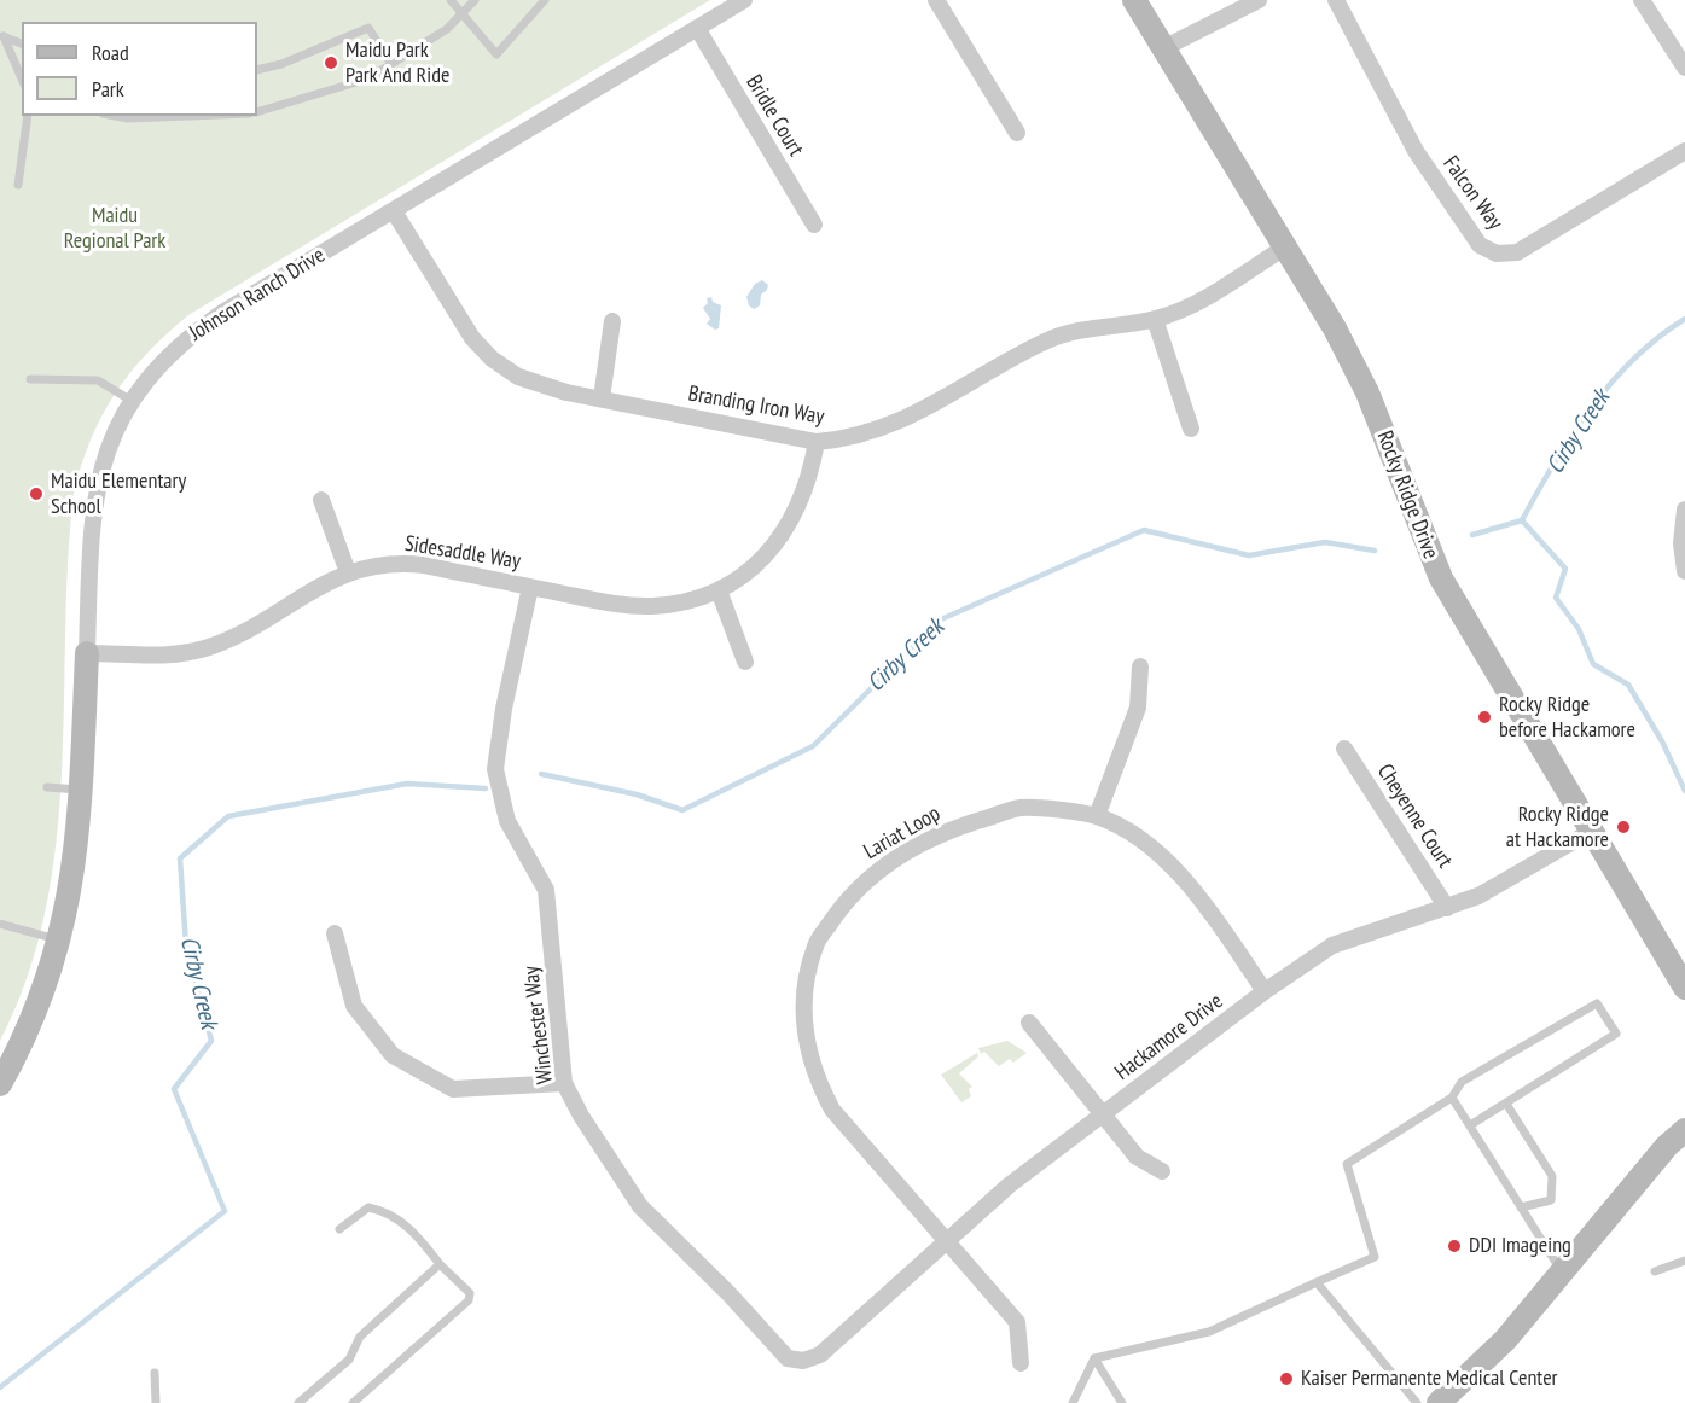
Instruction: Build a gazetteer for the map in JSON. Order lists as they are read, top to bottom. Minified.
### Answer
{"streets":{"main road":["Johnson Ranch Drive","Rocky Ridge Drive"],"street":["Bridle Court","Falcon Way","Branding Iron Way","Sidesaddle Way","Cheyenne Court","Lariat Loop","Winchester Way","Hackamore Drive"]},"crossings":[["Bridle Court","Johnson Ranch Drive"],["Johnson Ranch Drive","Branding Iron Way"],["Johnson Ranch Drive","Sidesaddle Way"],["Branding Iron Way","Rocky Ridge Drive"],["Branding Iron Way","Sidesaddle Way"],["Rocky Ridge Drive","Hackamore Drive"],["Sidesaddle Way","Winchester Way"],["Cheyenne Court","Hackamore Drive"],["Lariat Loop","Hackamore Drive"],["Winchester Way","Hackamore Drive"]],"water":["Cirby Creek"],"parks":["Maidu Regional Park"],"places":["Maidu Park Park And Ride","Maidu Elementary School","Rocky Ridge before Hackamore","Rocky Ridge at Hackamore","DDI Imageing","Kaiser Permanente Medical Center"],"legend":["Road","Park"]}
